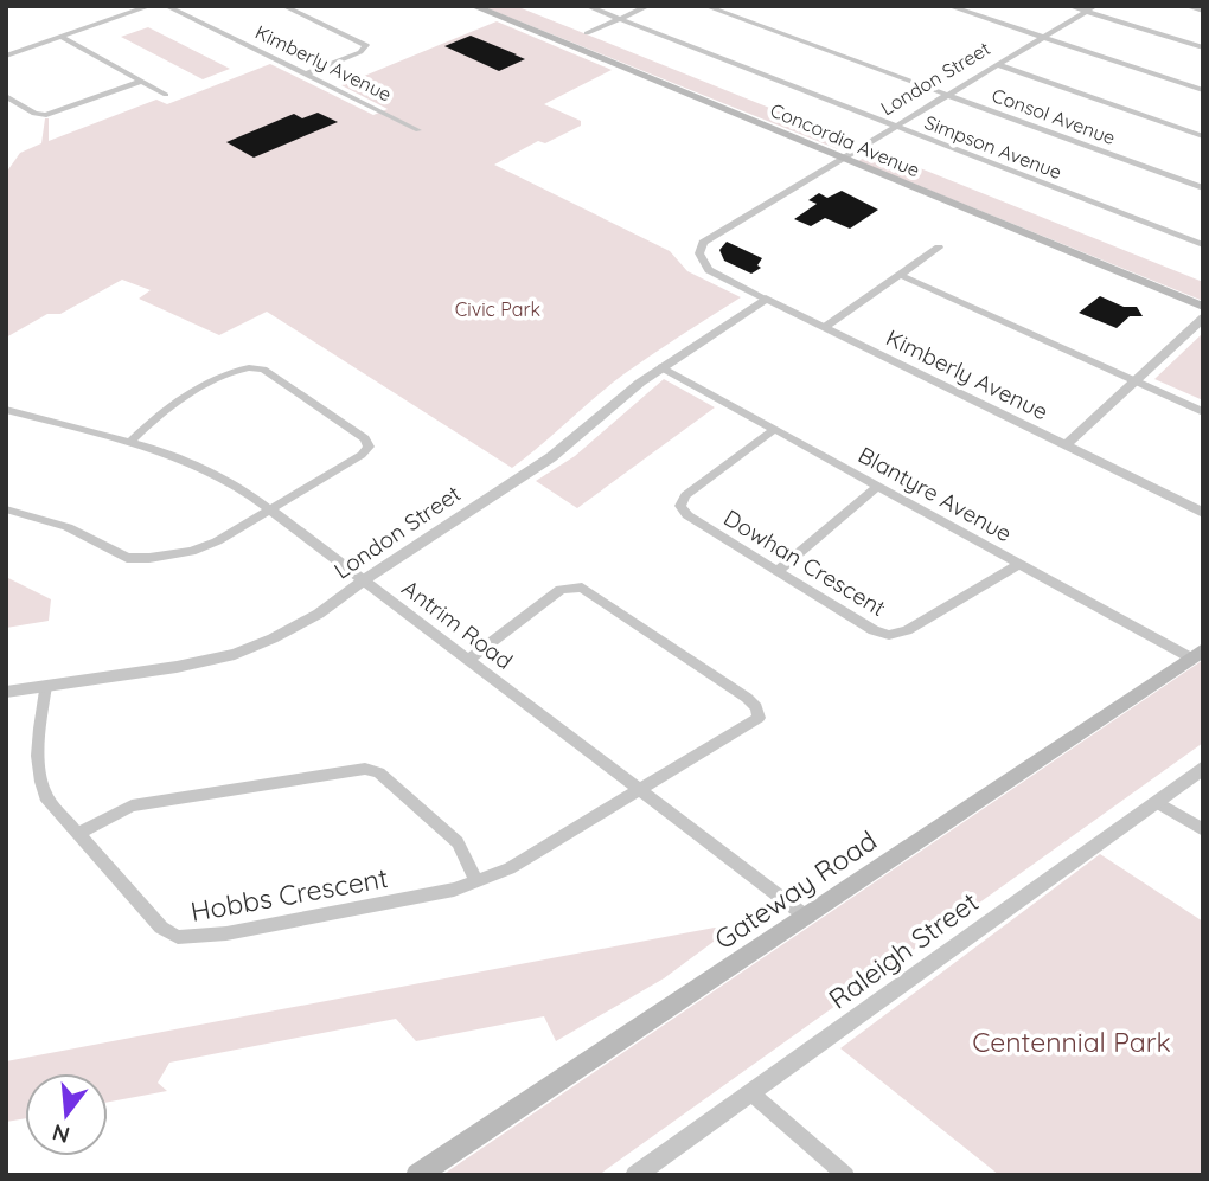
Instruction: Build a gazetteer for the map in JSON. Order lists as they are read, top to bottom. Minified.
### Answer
{"streets":{"main road":["Concordia Avenue","Gateway Road"],"street":["Kimberly Avenue","London Street","Consol Avenue","Simpson Avenue","Blantyre Avenue","Dowhan Crescent","Antrim Road","Hobbs Crescent","Raleigh Street"]},"crossings":[["Kimberly Avenue","London Street"],["London Street","Consol Avenue"],["London Street","Concordia Avenue"],["London Street","Simpson Avenue"],["London Street","Blantyre Avenue"],["London Street","Antrim Road"],["London Street","Hobbs Crescent"],["Blantyre Avenue","Dowhan Crescent"],["Blantyre Avenue","Gateway Road"],["Antrim Road","Gateway Road"],["Antrim Road","Hobbs Crescent"]],"parks":["Civic Park","Centennial Park"],"north":"bottom"}
